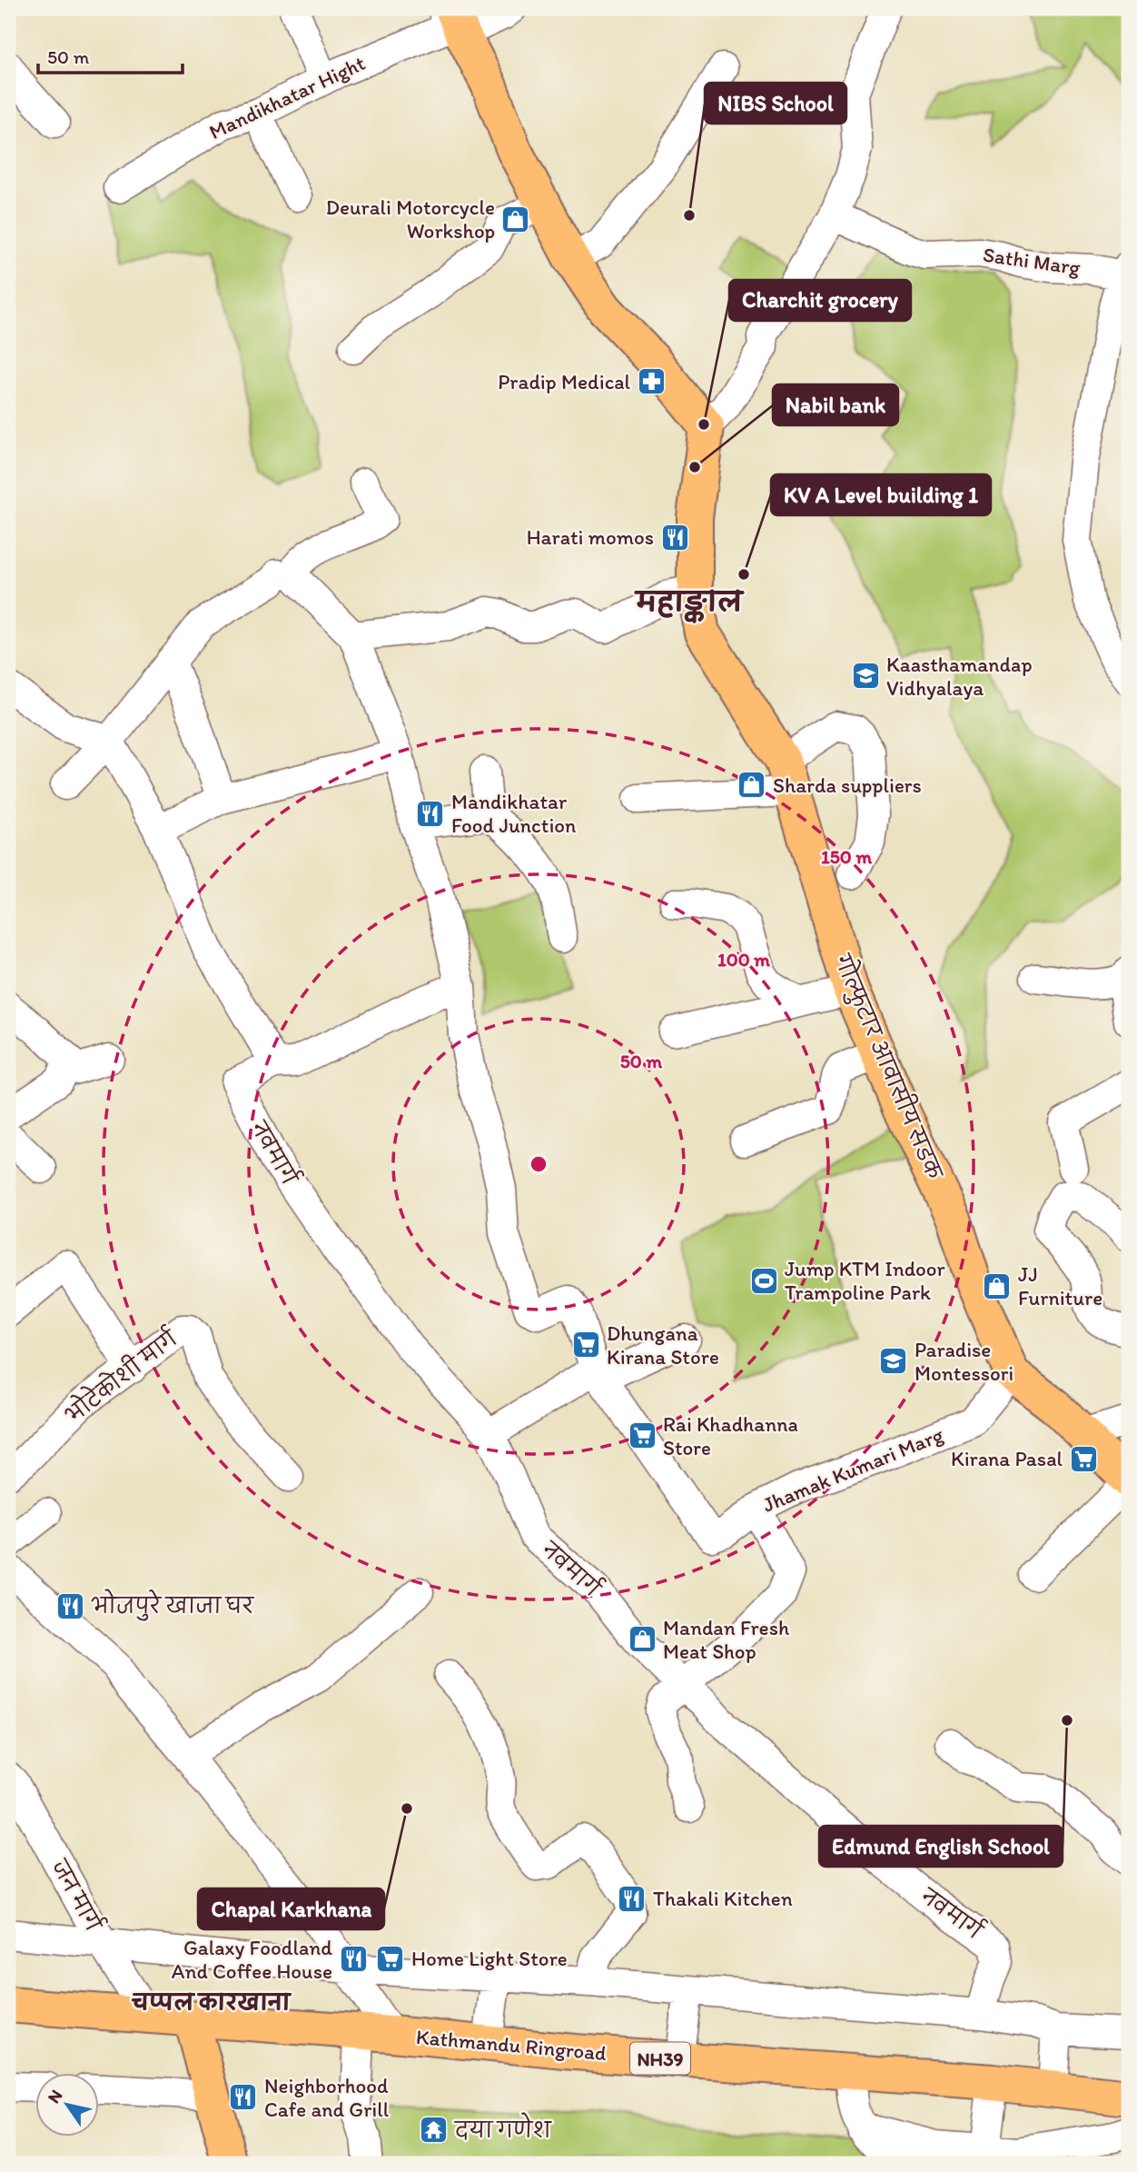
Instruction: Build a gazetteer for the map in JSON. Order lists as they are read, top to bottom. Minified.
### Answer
{"streets":{"main road":["गोल्फुटार आवासीय सडक","Kathmandu Ringroad","NH39"],"street":["Mandikhatar Hight","Sathi Marg","नवमार्ग","भोटेकोशी मार्ग","Jhamak Kumari Marg","जन मार्ग"]},"crossings":[["गोल्फुटार आवासीय सडक","Jhamak Kumari Marg"],["जन मार्ग","Kathmandu Ringroad"]],"districts":["महाङ्काल","चप्पल कारखाना"],"places":{"other":["NIBS School","Charchit grocery","Nabil bank","KV A Level building 1","Edmund English School","Chapal Karkhana"],"shop":["Deurali Motorcycle Workshop","Sharda suppliers","JJ Furniture","Mandan Fresh Meat Shop"],"pharmacy":["Pradip Medical"],"restaurant":["Harati momos","Mandikhatar Food Junction","भोजपुरे खाजा घर","Thakali Kitchen","Galaxy Foodland And Coffee House","Neighborhood Cafe and Grill"],"school or university":["Kaasthamandap Vidhyalaya","Paradise Montessori"],"sports":["Jump KTM Indoor Trampoline Park"],"supermarket":["Dhungana Kirana Store","Rai Khadhanna Store","Kirana Pasal","Home Light Store"],"temple":["दया गणेश"]},"scale_bar":"50 m","north":"top left","rings":["150 m","100 m","50 m"]}
